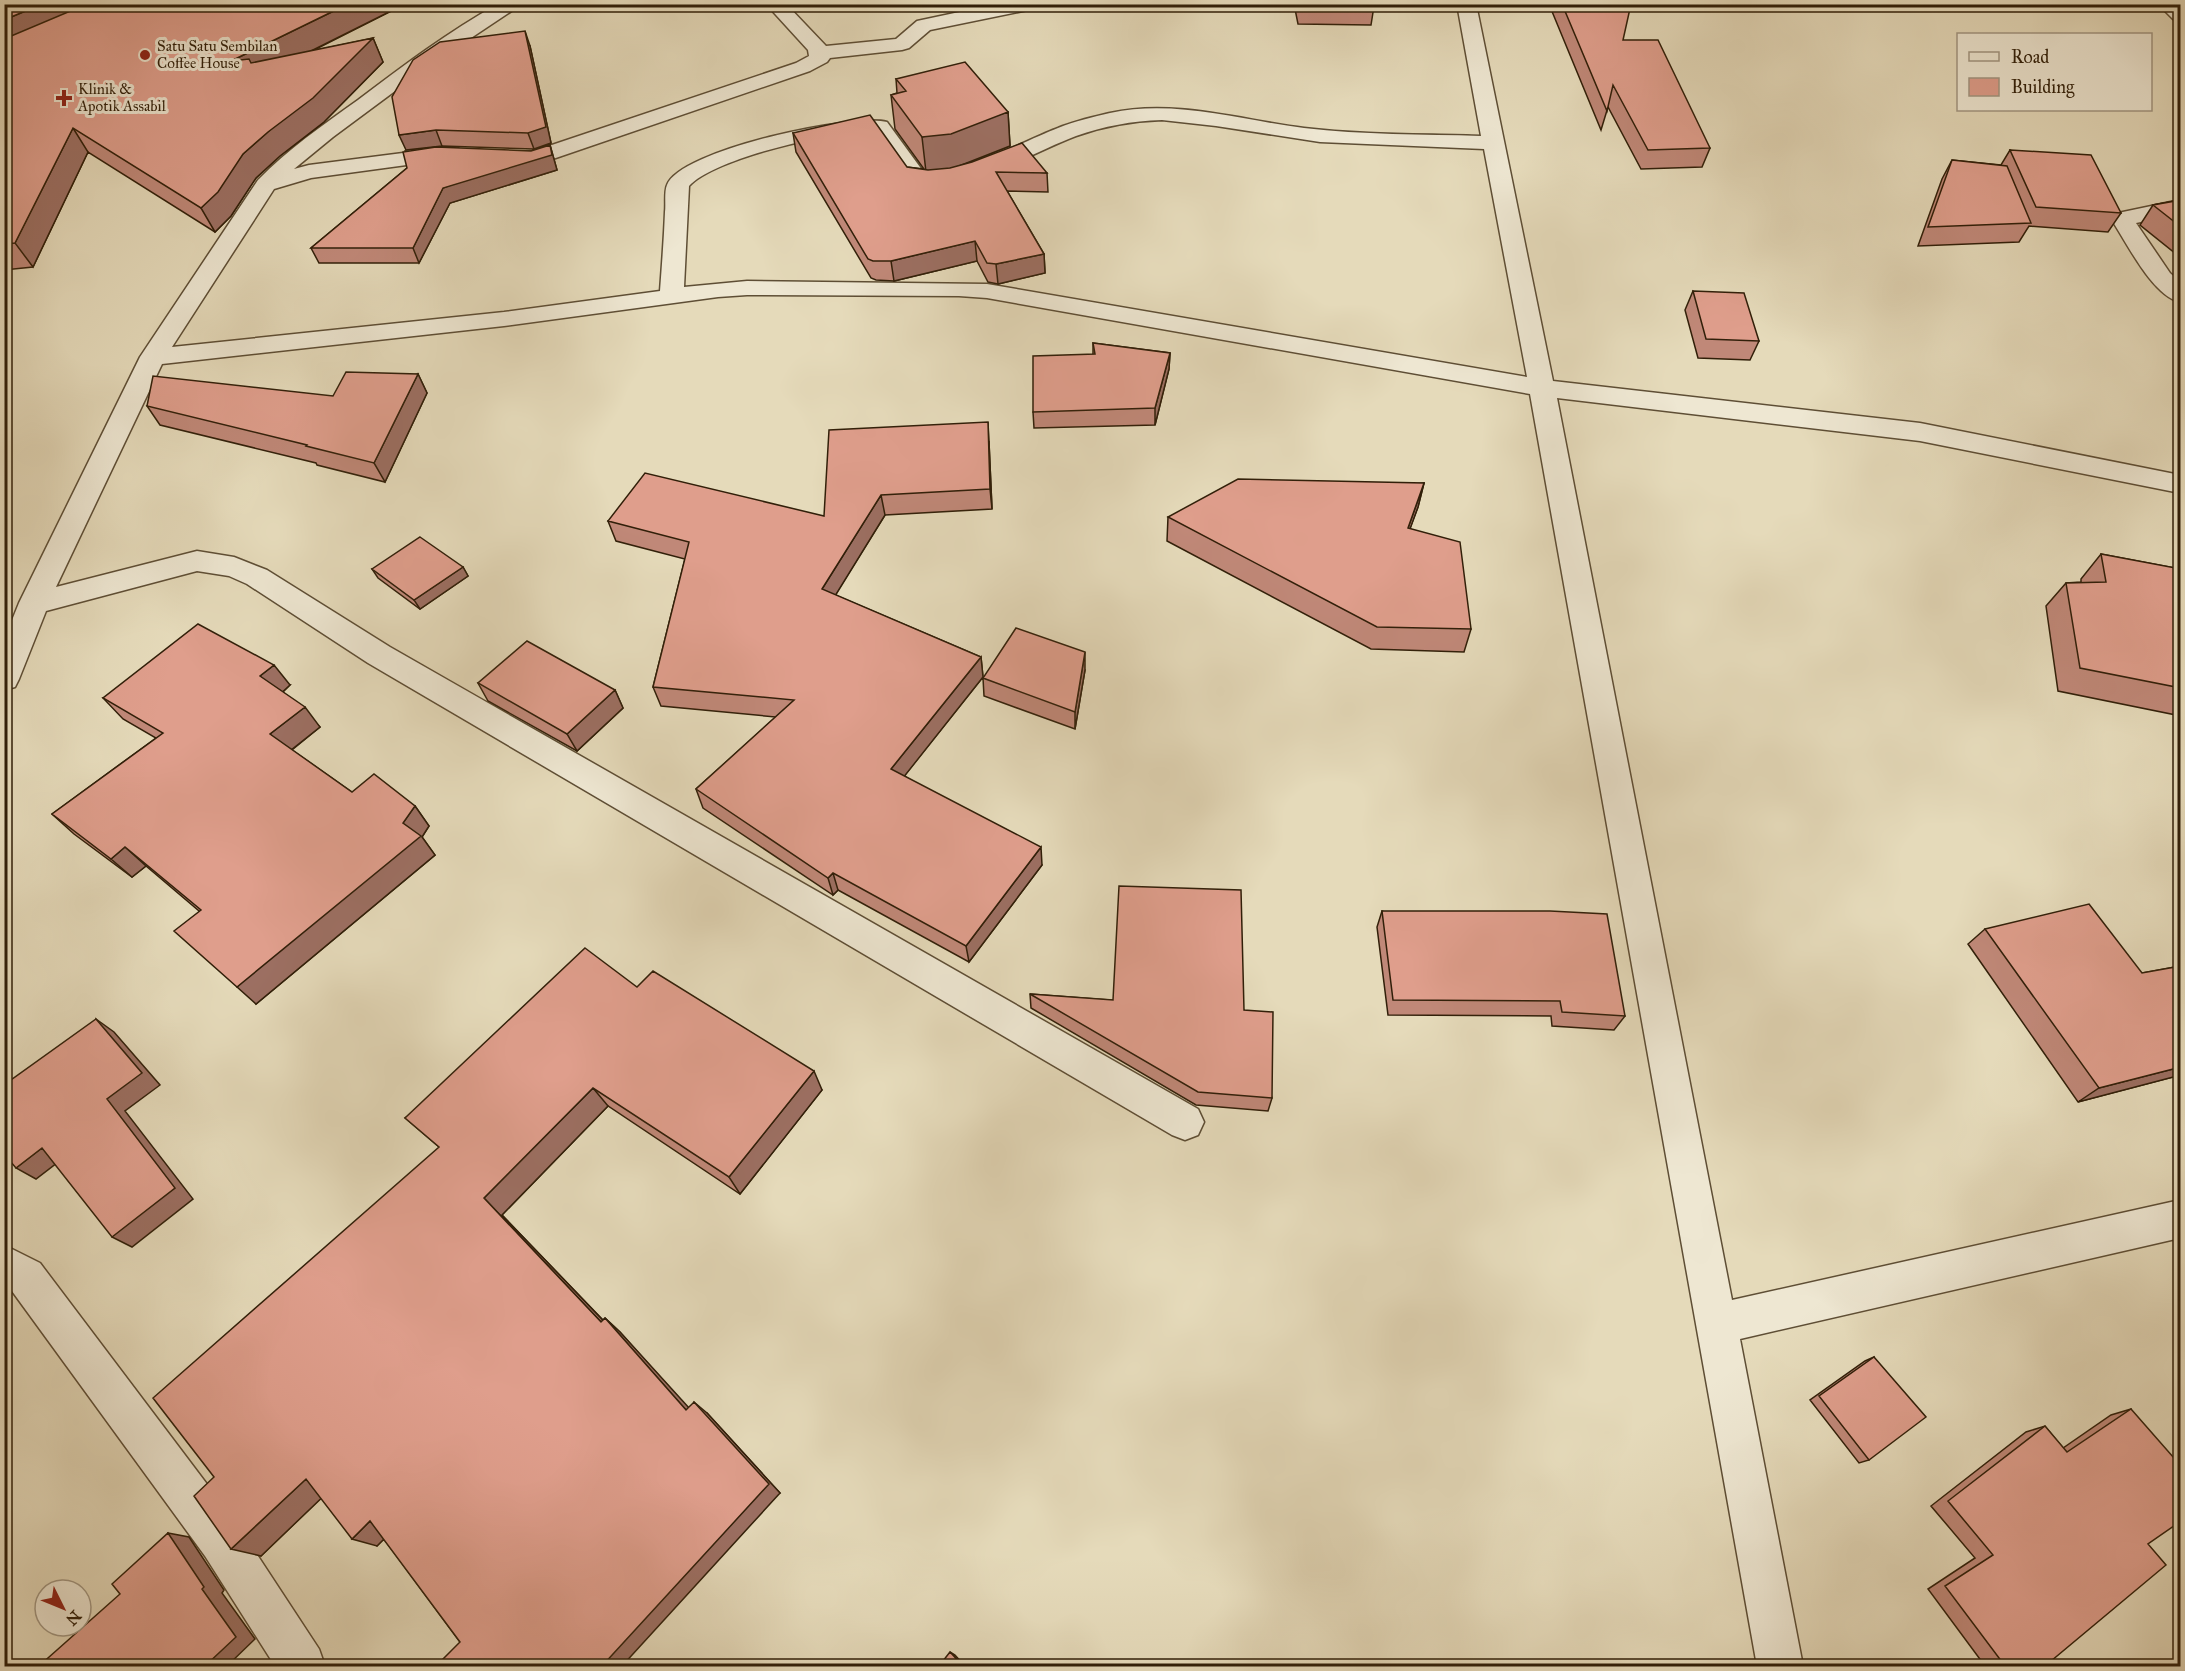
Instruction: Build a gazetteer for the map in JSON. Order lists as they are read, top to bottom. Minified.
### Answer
{"places":{"other":["Satu Satu Sembilan Coffee House"],"health":["Klinik & Apotik Assabil"]},"legend":["Road","Building"],"north":"bottom right"}
